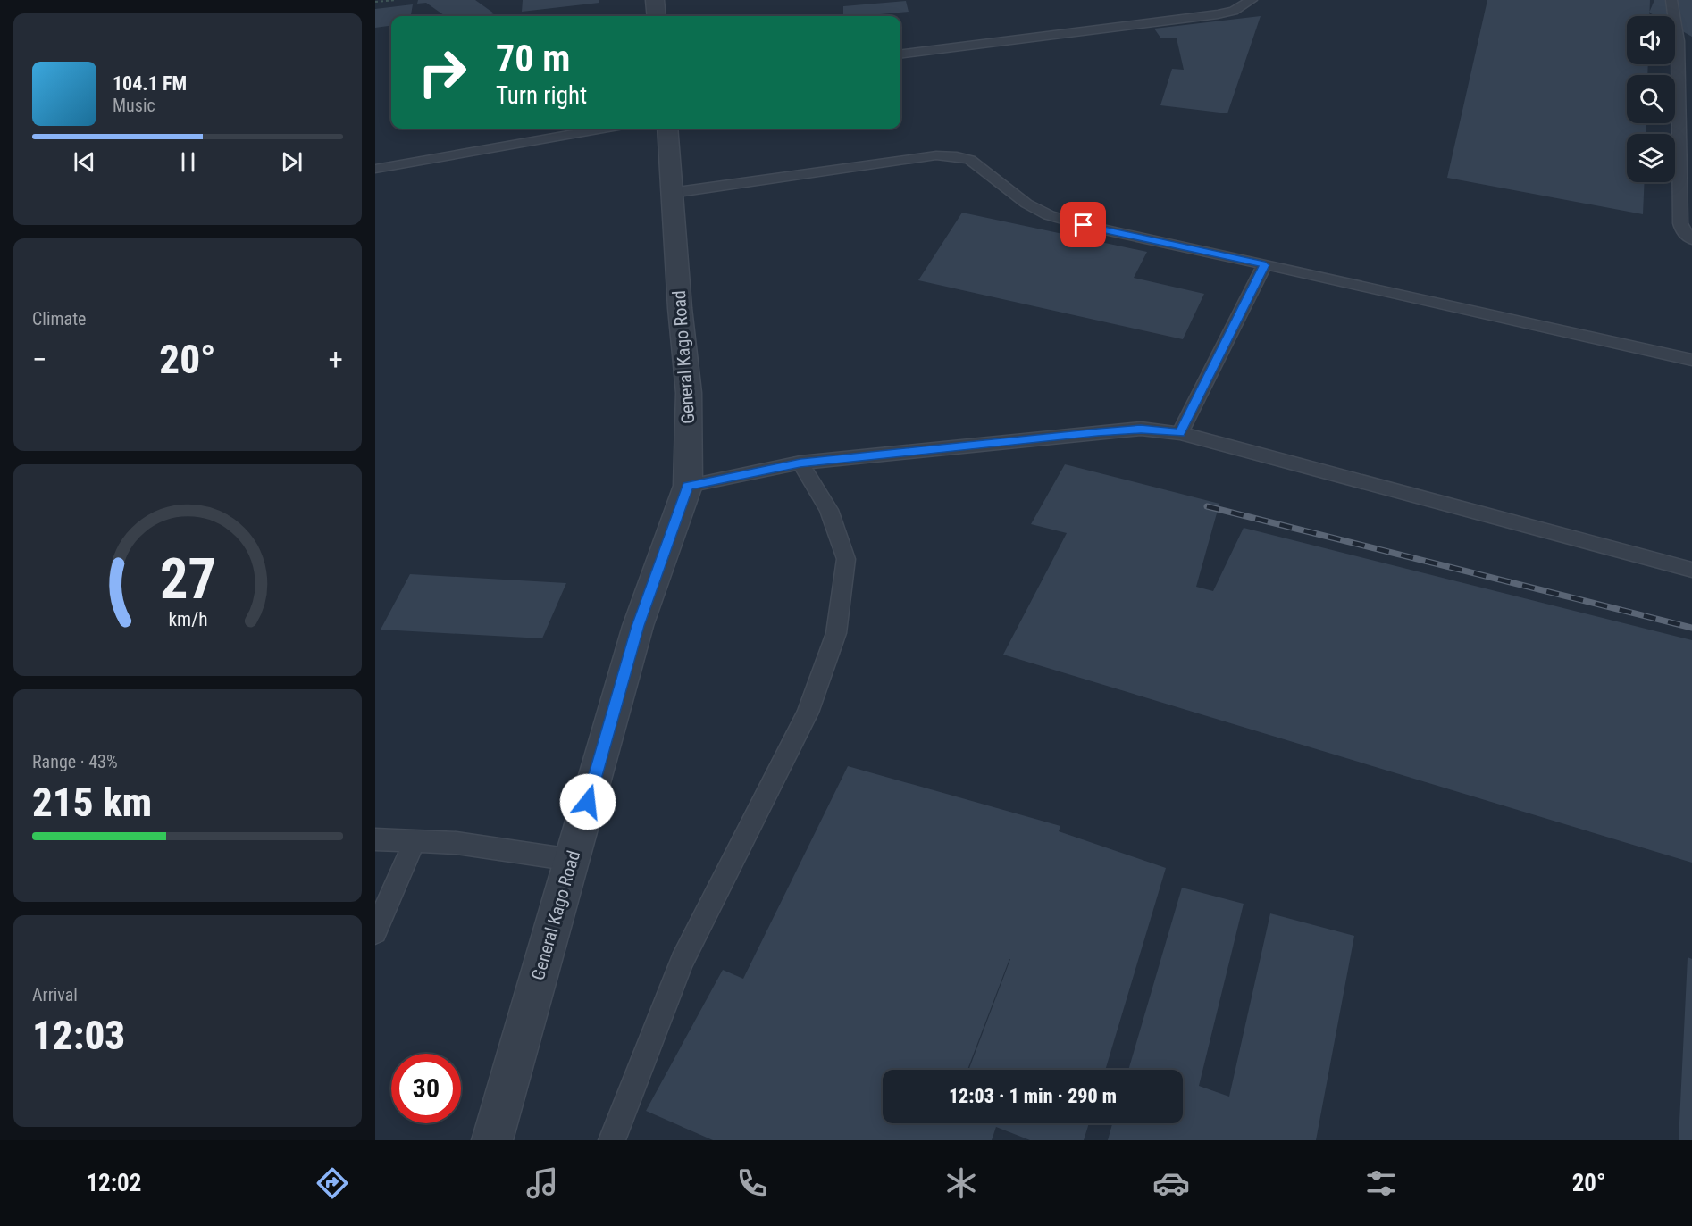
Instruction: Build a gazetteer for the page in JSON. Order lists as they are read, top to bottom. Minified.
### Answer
{"streets":{"street":["General Kago Road"]},"page":{"turn":["70 m","Turn right"],"song":["104.1 FM","Music"],"tile":["Climate",["Range · 43%","215 km"],["Arrival","12:03"]],"heat":["−","20°","+"],"limit":"30","trip":"12:03 · 1 min · 290 m","tabs":["12:02","20°"],"gauge":["27","km/h"]}}
